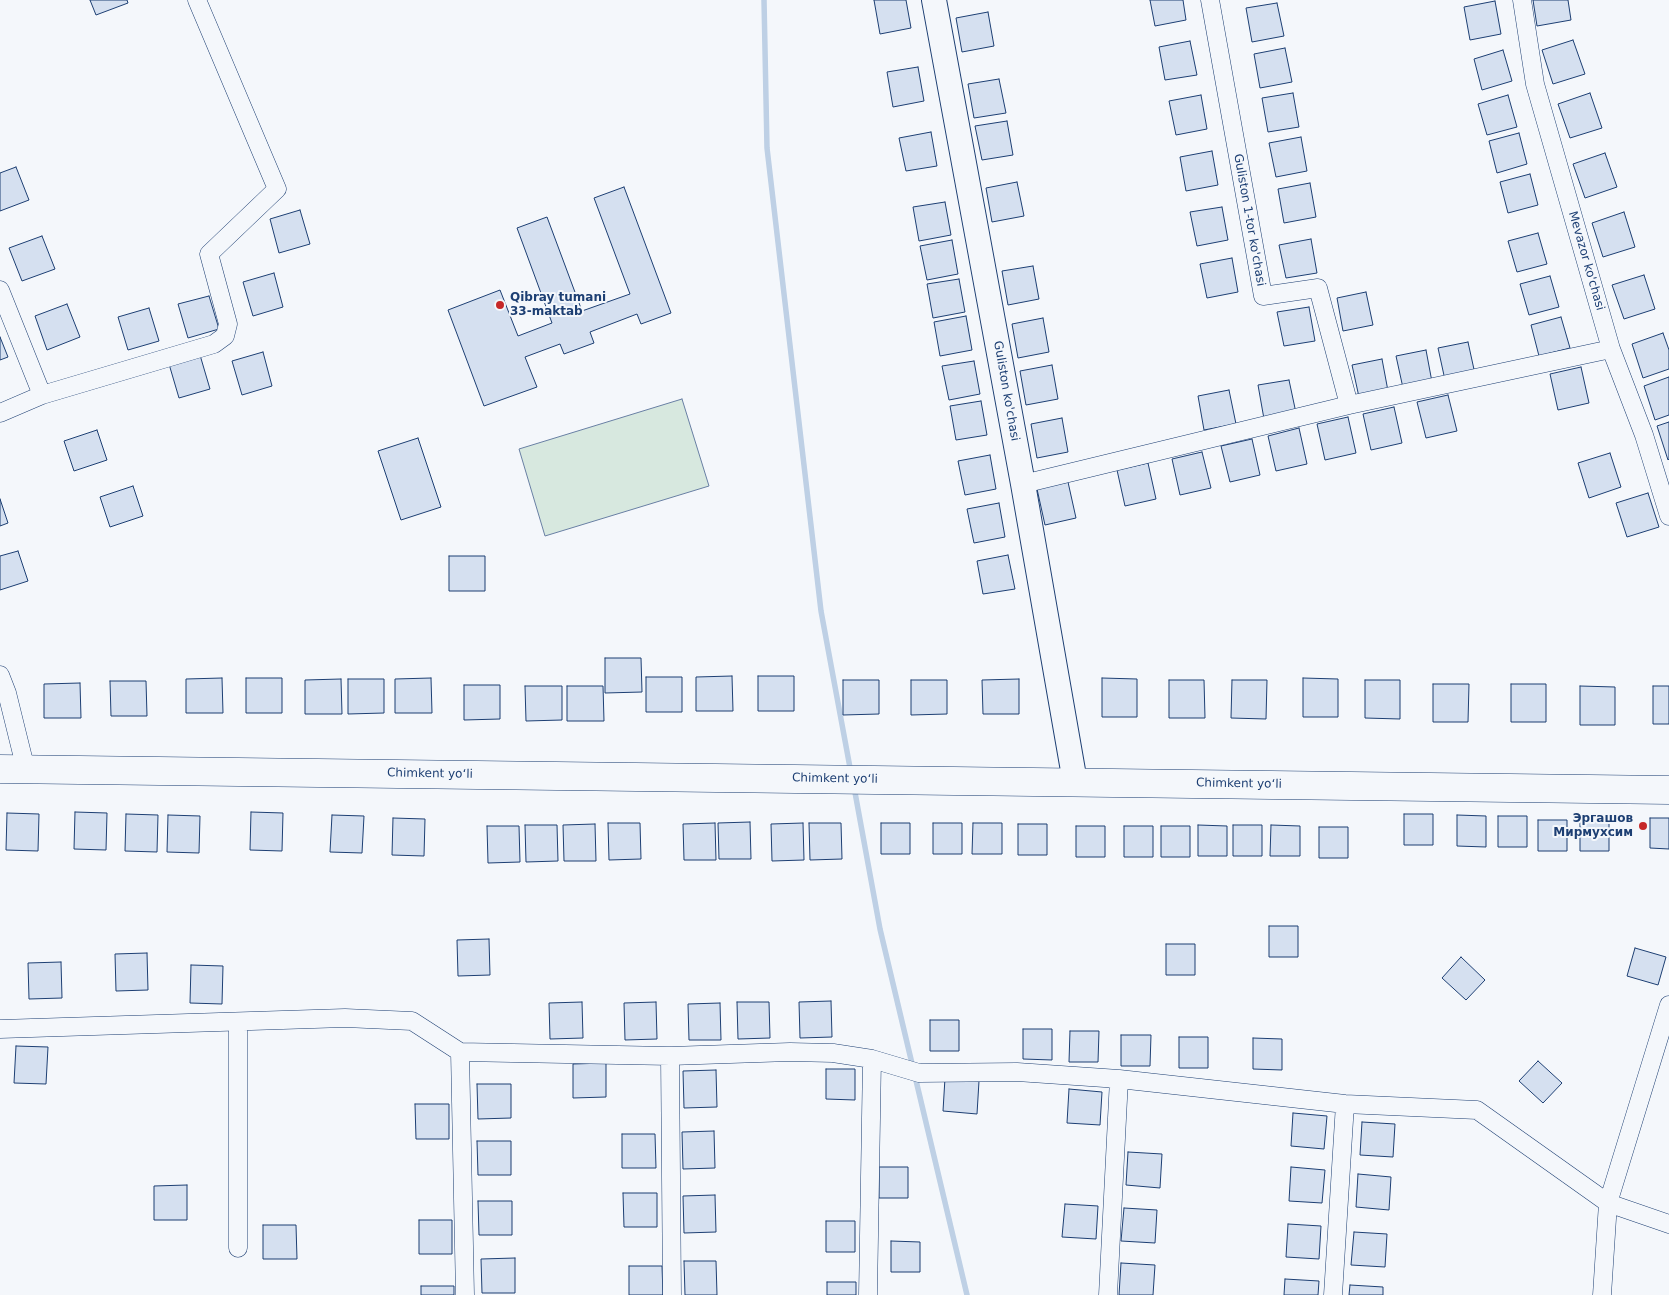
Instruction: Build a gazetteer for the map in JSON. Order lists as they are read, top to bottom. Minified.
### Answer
{"streets":{"highway":["Chimkent yo‘li"],"main road":["Guliston ko'chasi"],"street":["Guliston 1-tor ko'chasi","Mevazor ko'chasi"]},"crossings":[["Guliston ko'chasi","Chimkent yo‘li"]],"places":["Qibray tumani 33-maktab","Эргашов Мирмухсим"]}
